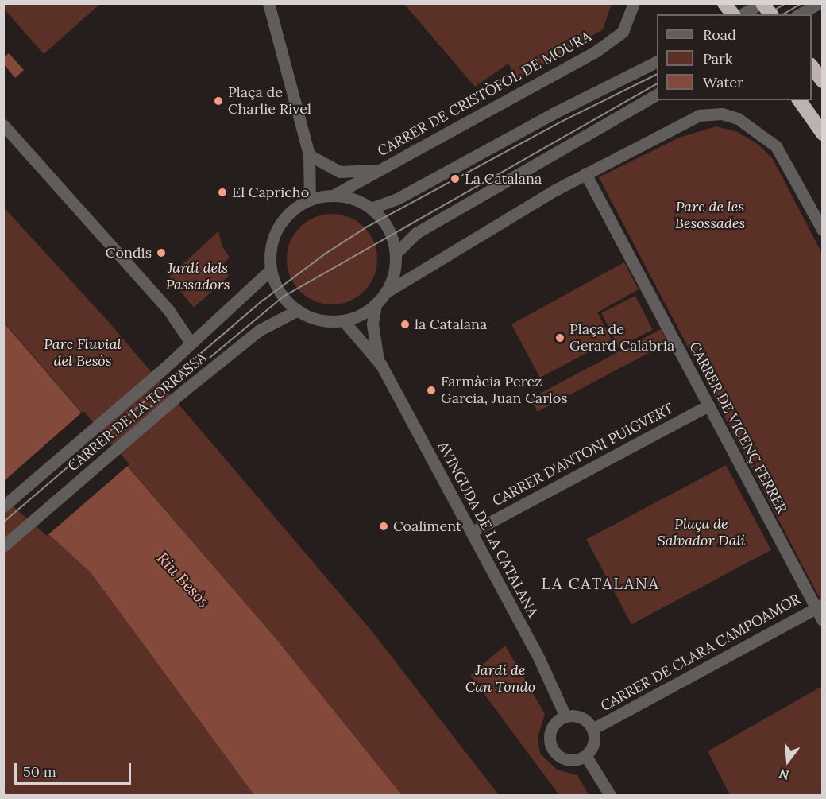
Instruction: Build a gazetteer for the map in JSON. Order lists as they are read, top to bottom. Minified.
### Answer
{"streets":{"street":["CARRER DE CRISTÒFOL DE MOURA","CARRER DE LA TORRASSA","CARRER DE VICENÇ FERRER","CARRER D'ANTONI PUIGVERT","AVINGUDA DE LA CATALANA","CARRER DE CLARA CAMPOAMOR"]},"crossings":[["CARRER DE CRISTÒFOL DE MOURA","CARRER DE LA TORRASSA"],["CARRER DE CRISTÒFOL DE MOURA","AVINGUDA DE LA CATALANA"],["CARRER DE LA TORRASSA","AVINGUDA DE LA CATALANA"],["CARRER DE VICENÇ FERRER","CARRER D'ANTONI PUIGVERT"],["CARRER DE VICENÇ FERRER","CARRER DE CLARA CAMPOAMOR"],["CARRER D'ANTONI PUIGVERT","AVINGUDA DE LA CATALANA"],["AVINGUDA DE LA CATALANA","CARRER DE CLARA CAMPOAMOR"]],"districts":["LA CATALANA"],"water":["Riu Besòs"],"parks":["Parc de les Besossades","Jardí dels Passadors","Parc Fluvial del Besòs","Plaça de Salvador Dalí","Jardí de Can Tondo"],"places":["Plaça de Charlie Rivel","La Catalana","El Capricho","Condis","la Catalana","Plaça de Gerard Calabria","Farmàcia Perez Garcia, Juan Carlos","Coaliment"],"legend":["Road","Park","Water"],"scale_bar":"50 m","north":"bottom"}
